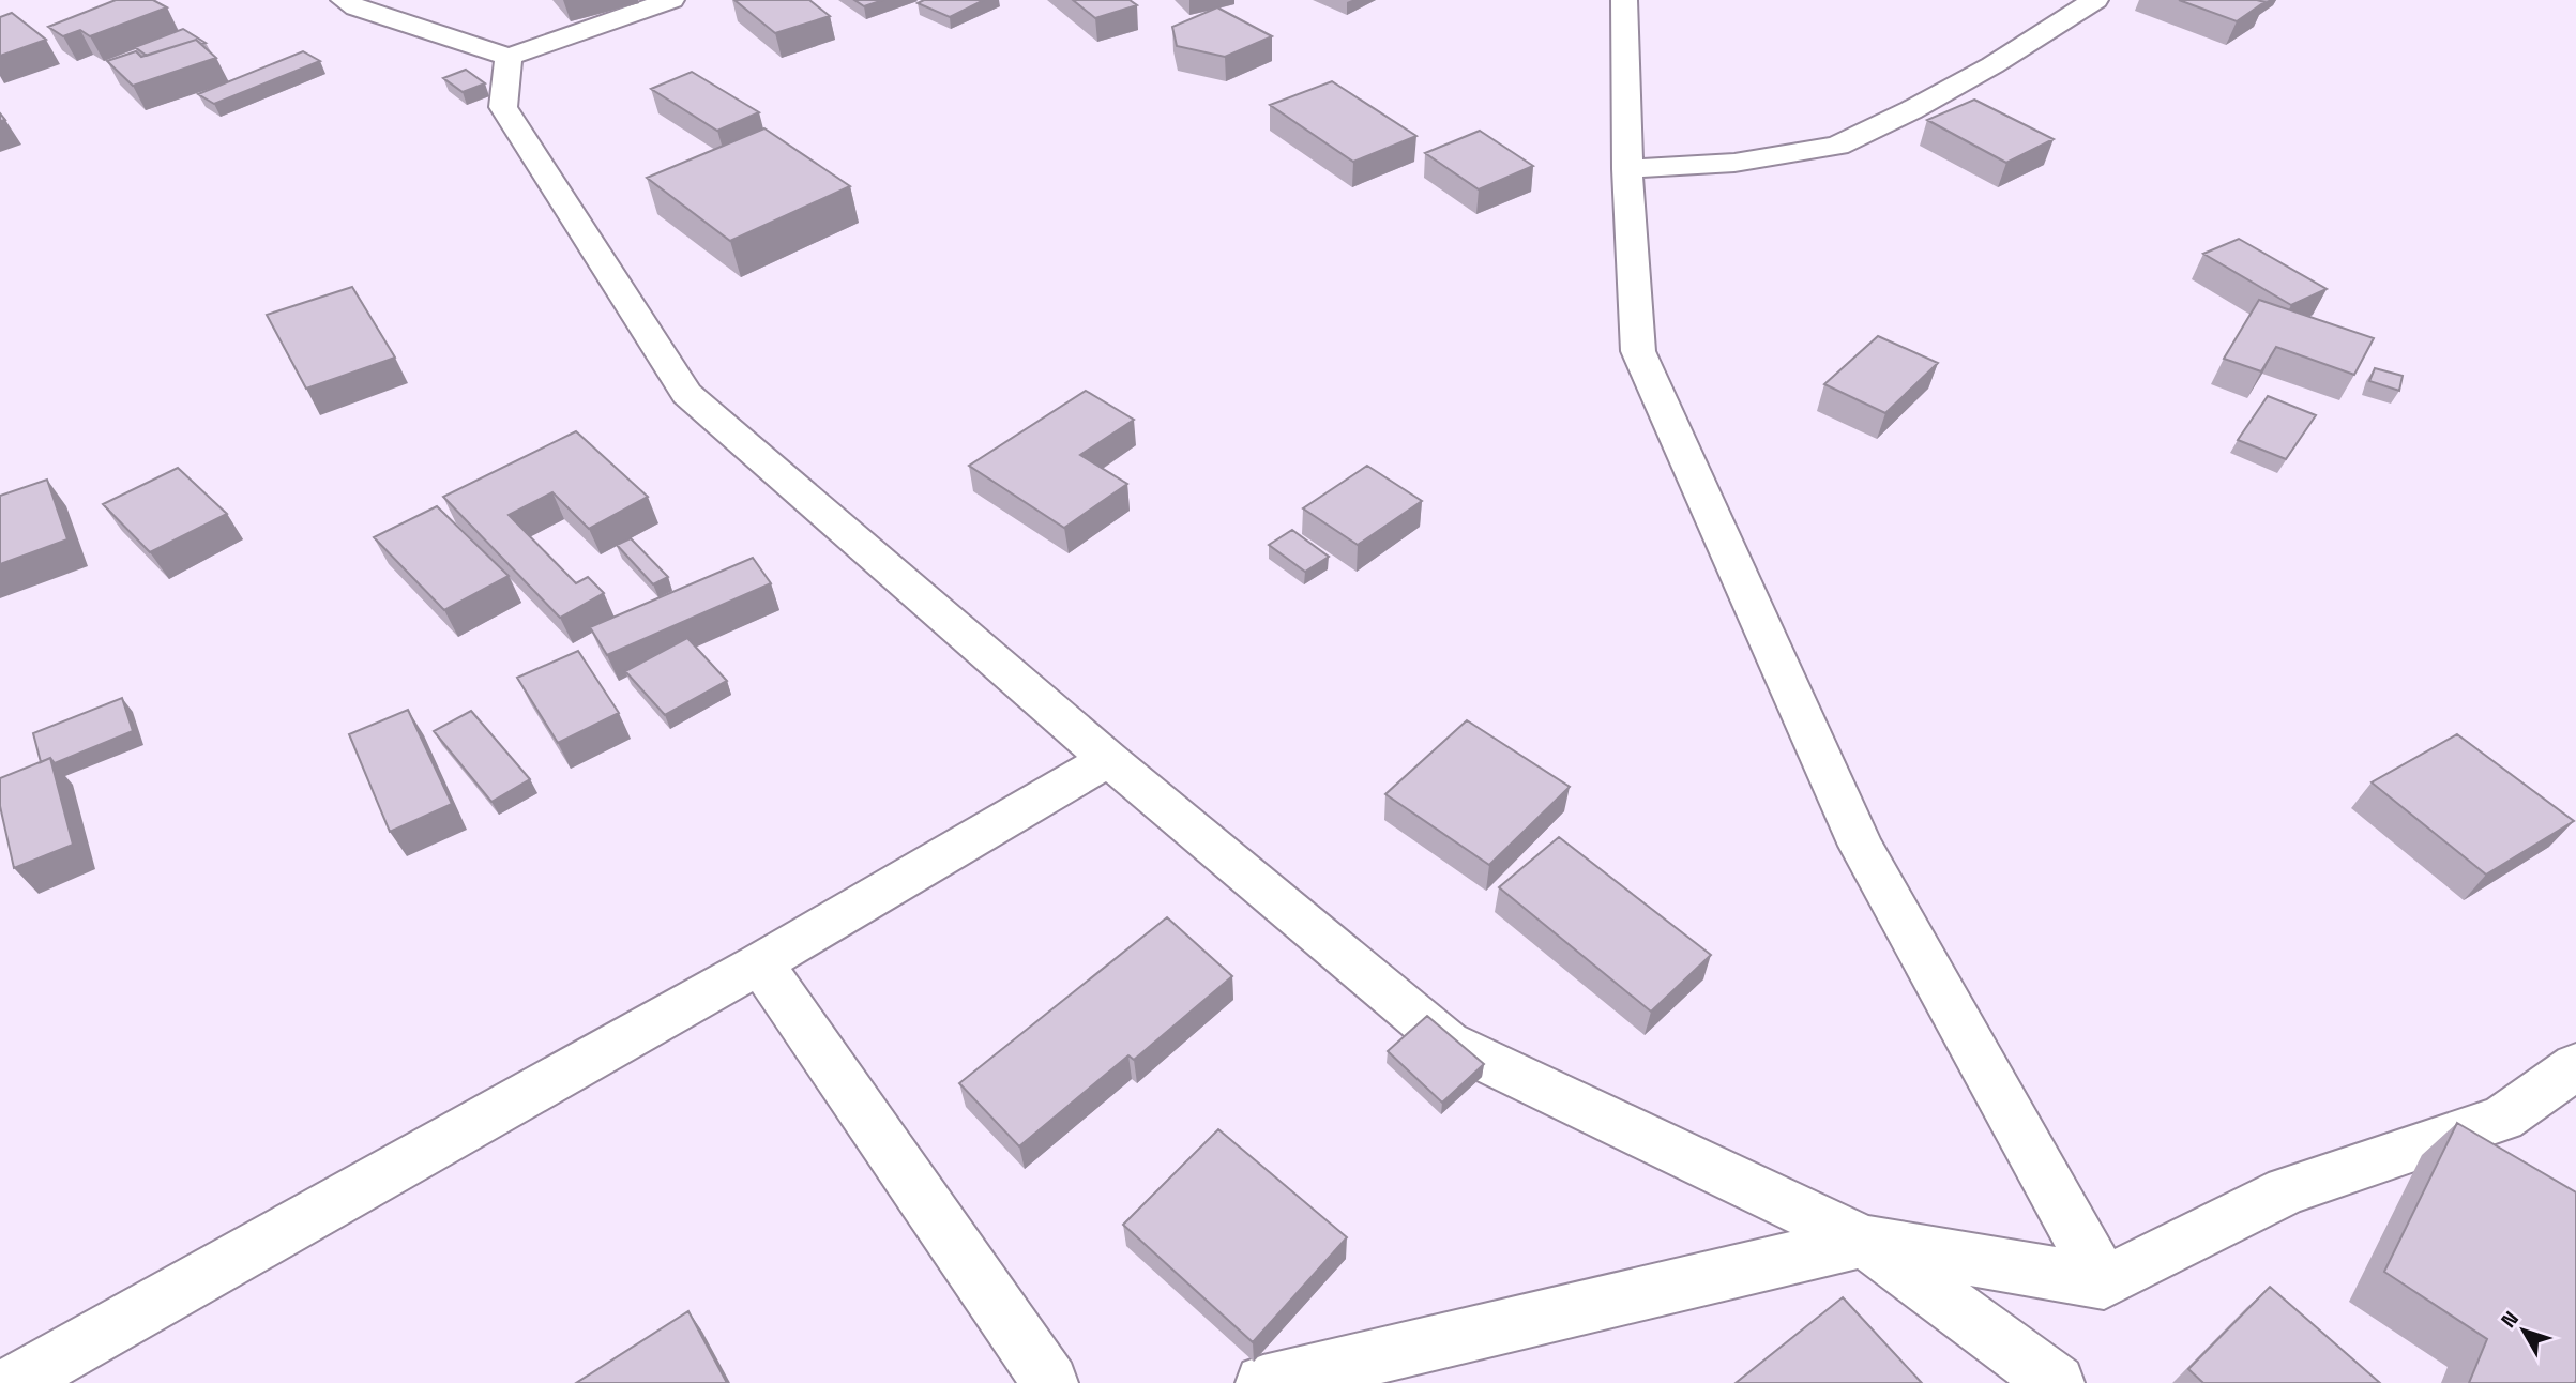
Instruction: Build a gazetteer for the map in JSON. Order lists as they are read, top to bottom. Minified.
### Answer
{"north":"top left"}
